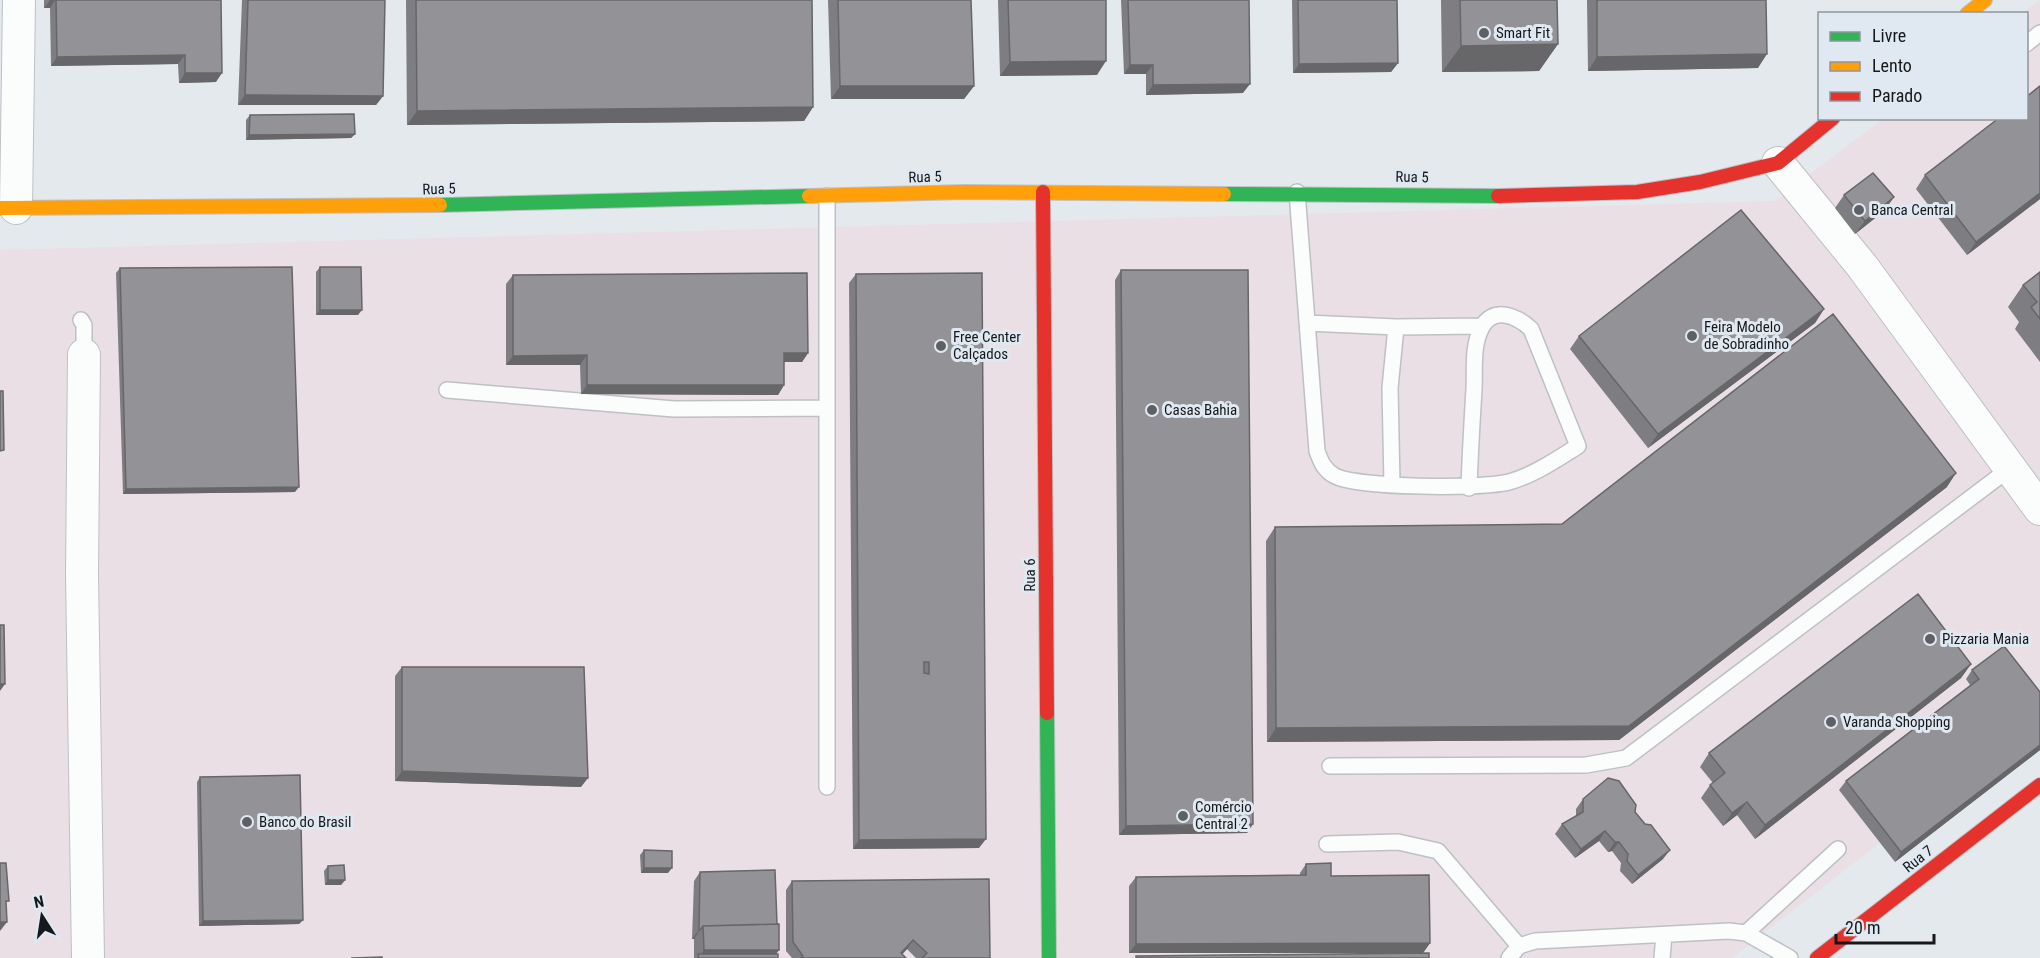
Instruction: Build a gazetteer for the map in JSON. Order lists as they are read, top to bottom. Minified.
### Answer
{"streets":{"street":["Rua 5","Rua 6","Rua 7"]},"crossings":[["Rua 5","Rua 6"]],"places":["Smart Fit","Banca Central","Feira Modelo de Sobradinho","Free Center Calçados","Casas Bahia","Pizzaria Mania","Varanda Shopping","Comércio Central 2","Banco do Brasil"],"legend":["Livre","Lento","Parado"],"scale_bar":"20 m","north":"top"}
